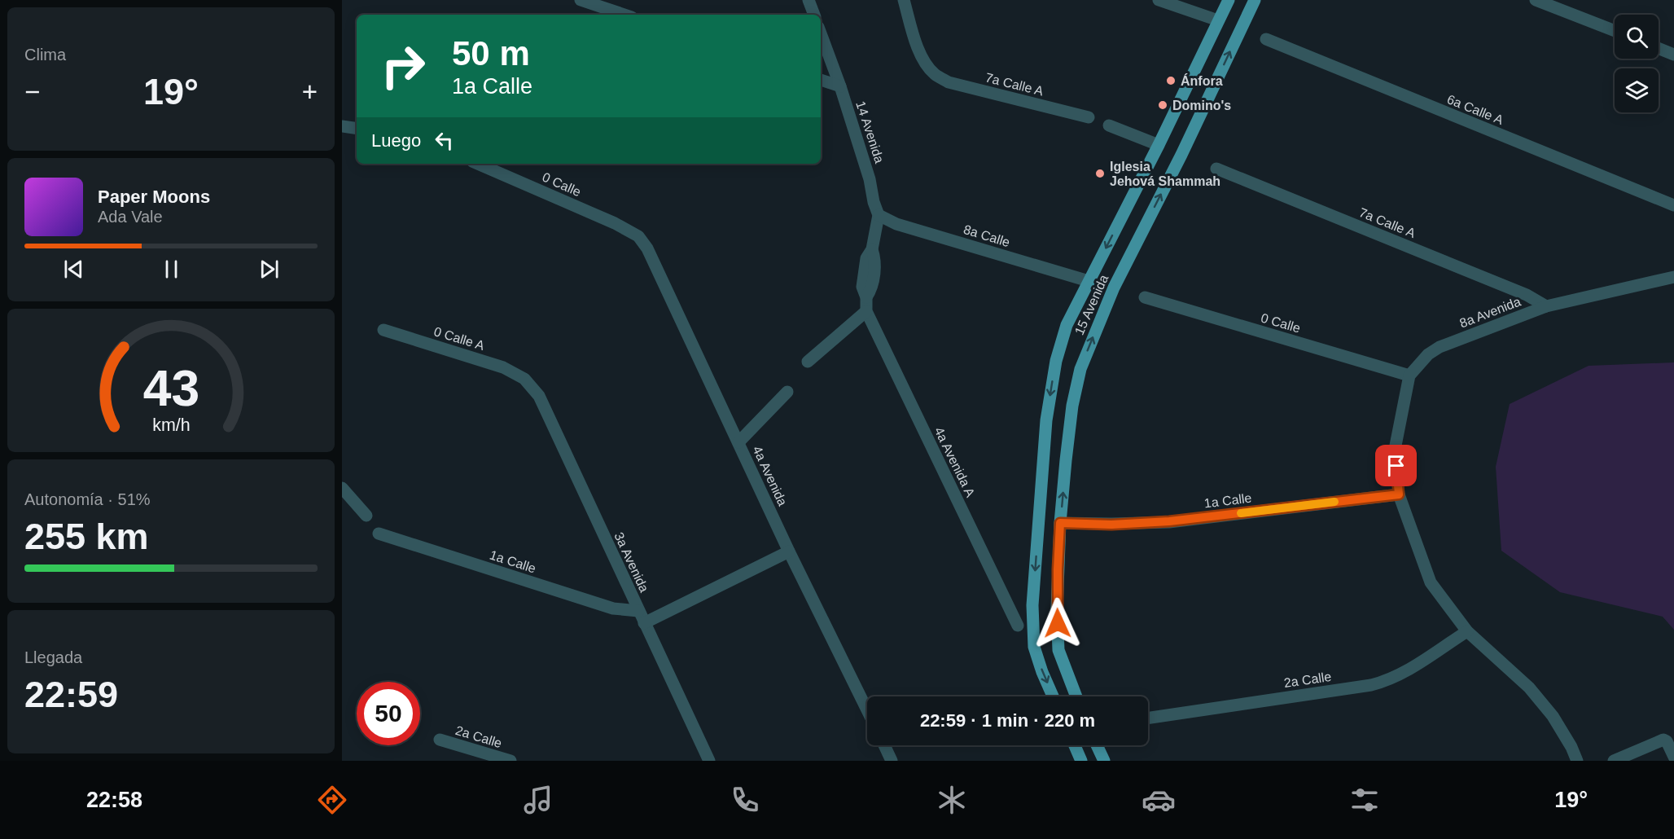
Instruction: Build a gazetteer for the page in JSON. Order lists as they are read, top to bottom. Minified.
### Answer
{"streets":{"main road":["15 Avenida"],"street":["7a Calle A","6a Calle A","14 Avenida","0 Calle","8a Calle","8a Avenida","0 Calle A","4a Avenida A","4a Avenida","1a Calle","3a Avenida","2a Calle"]},"crossings":[["7a Calle A","8a Avenida"],["14 Avenida","8a Calle"],["14 Avenida","4a Avenida A"],["0 Calle","8a Avenida"],["0 Calle","4a Avenida"],["8a Calle","15 Avenida"],["15 Avenida","1a Calle"],["0 Calle A","3a Avenida"],["1a Calle","3a Avenida"]],"places":["Ánfora","Domino's","Iglesia Jehová Shammah"],"page":{"tile":["Clima",["Autonomía · 51%","255 km"],["Llegada","22:59"]],"turn":["50 m","1a Calle"],"heat":["−","19°","+"],"then":"Luego","song":["Paper Moons","Ada Vale"],"limit":"50","trip":"22:59 · 1 min · 220 m","tabs":["22:58","19°"],"gauge":["43","km/h"]}}
